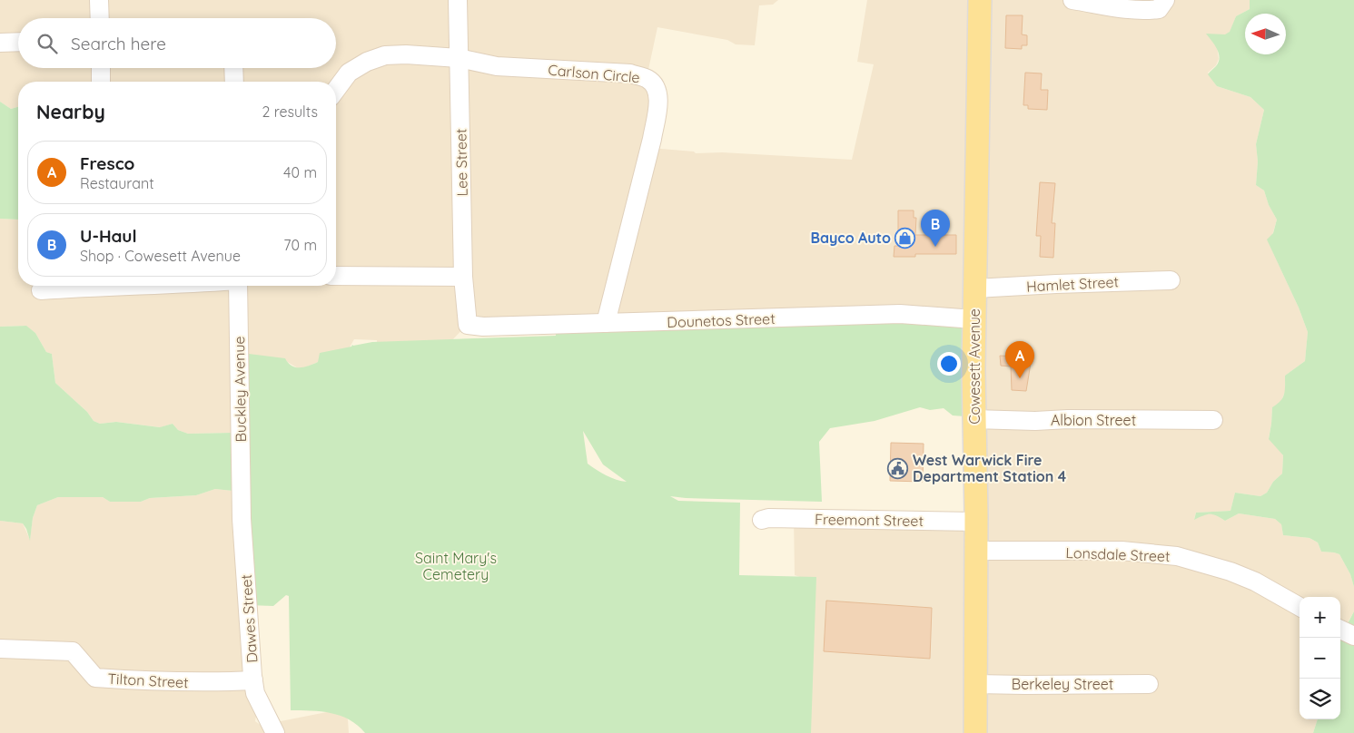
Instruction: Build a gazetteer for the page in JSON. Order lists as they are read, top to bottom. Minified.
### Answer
{"streets":{"main road":["Cowesett Avenue"],"street":["Carlson Circle","Lee Street","Hamlet Street","Dounetos Street","Buckley Avenue","Albion Street","Freemont Street","Lonsdale Street","Dawes Street","Tilton Street","Berkeley Street"]},"crossings":[["Carlson Circle","Lee Street"],["Carlson Circle","Dounetos Street"],["Lee Street","Dounetos Street"],["Hamlet Street","Cowesett Avenue"],["Dounetos Street","Cowesett Avenue"],["Cowesett Avenue","Albion Street"],["Cowesett Avenue","Freemont Street"],["Cowesett Avenue","Lonsdale Street"],["Cowesett Avenue","Berkeley Street"],["Buckley Avenue","Dawes Street"],["Dawes Street","Tilton Street"]],"parks":["Saint Mary's Cemetery"],"places":{"shop":["Bayco Auto"],"public building":["West Warwick Fire Department Station 4"]},"north":"left","page":{"search":"Search here","heading":["Nearby","2 results"],"list":[{"mark":"A","name":"Fresco","note":"Restaurant","value":"40 m"},{"mark":"B","name":"U-Haul","note":"Shop · Cowesett Avenue","value":"70 m"}],"pins":["B","A"],"map_buttons":["+","−"]}}
